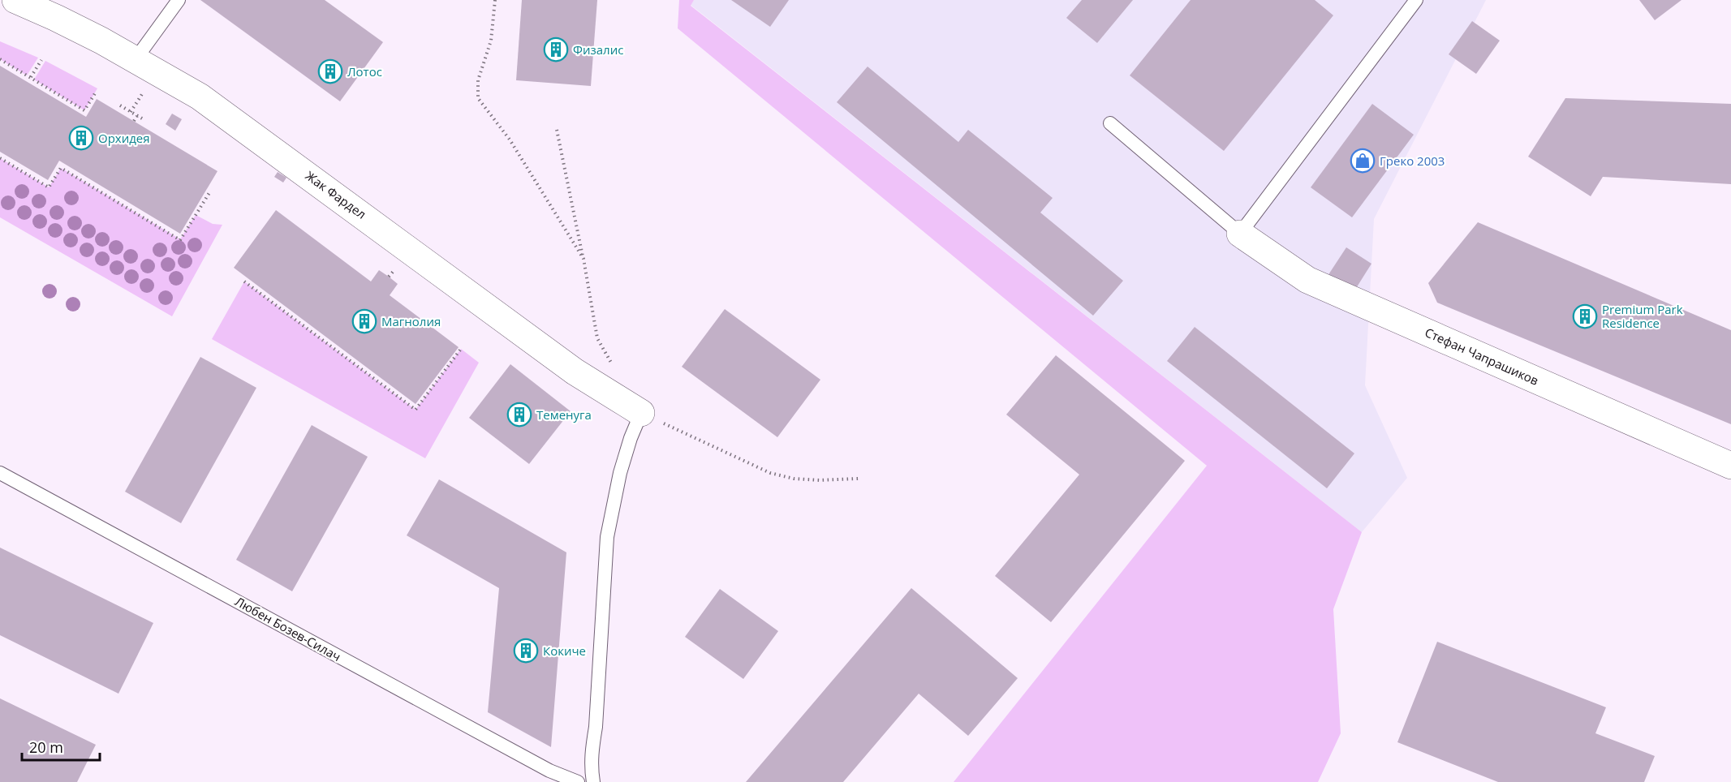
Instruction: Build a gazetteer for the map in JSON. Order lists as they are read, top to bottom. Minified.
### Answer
{"streets":{"street":["Жак Фардел","Стефан Чапрашиков"],"lane":["Любен Бозев-Силач"]},"places":{"building":["Физалис","Лотос","Орхидея","Premium Park Residence","Магнолия","Теменуга","Кокиче"],"shop":["Греко 2003"]},"scale_bar":"20 m"}
